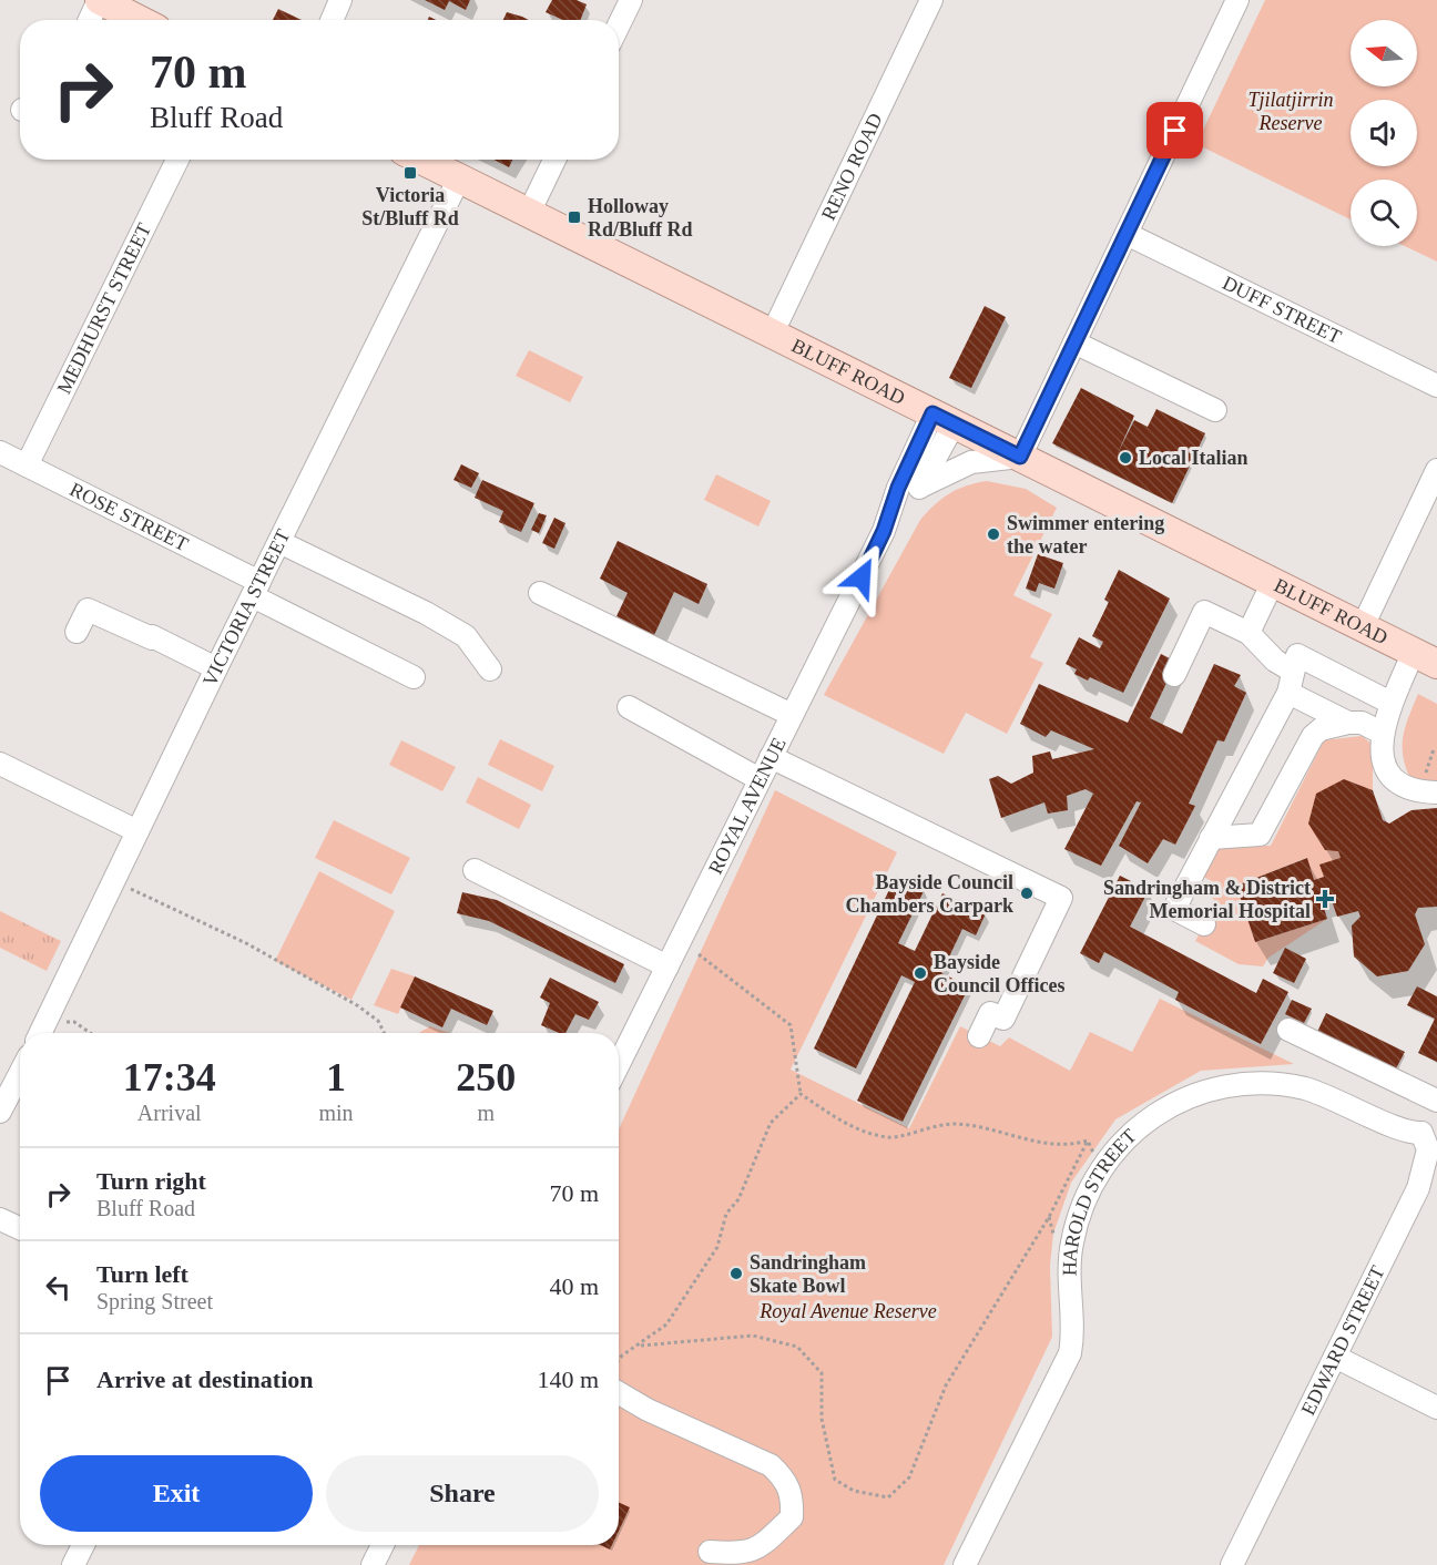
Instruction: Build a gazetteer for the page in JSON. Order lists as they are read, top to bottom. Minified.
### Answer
{"streets":{"main road":["BLUFF ROAD"],"street":["RENO ROAD","MEDHURST STREET","DUFF STREET","ROSE STREET","VICTORIA STREET","ROYAL AVENUE","HAROLD STREET","EDWARD STREET"]},"crossings":[["RENO ROAD","BLUFF ROAD"],["MEDHURST STREET","ROSE STREET"],["BLUFF ROAD","VICTORIA STREET"],["BLUFF ROAD","ROYAL AVENUE"],["ROSE STREET","VICTORIA STREET"],["HAROLD STREET","EDWARD STREET"]],"parks":["Tjilatjirrin Reserve","Royal Avenue Reserve"],"places":{"transit":["Victoria St/Bluff Rd","Holloway Rd/Bluff Rd"],"other":["Local Italian","Swimmer entering the water","Bayside Council Chambers Carpark","Bayside Council Offices","Sandringham Skate Bowl"],"health":["Sandringham & District Memorial Hospital"]},"north":"left","page":{"turn":["70 m","Bluff Road"],"eta":["17:34","Arrival","1","min","250","m"],"list":[{"name":"Turn right","note":"Bluff Road","value":"70 m"},{"name":"Turn left","note":"Spring Street","value":"40 m"},{"name":"Arrive at destination","value":"140 m"}],"buttons":["Exit","Share"]}}
